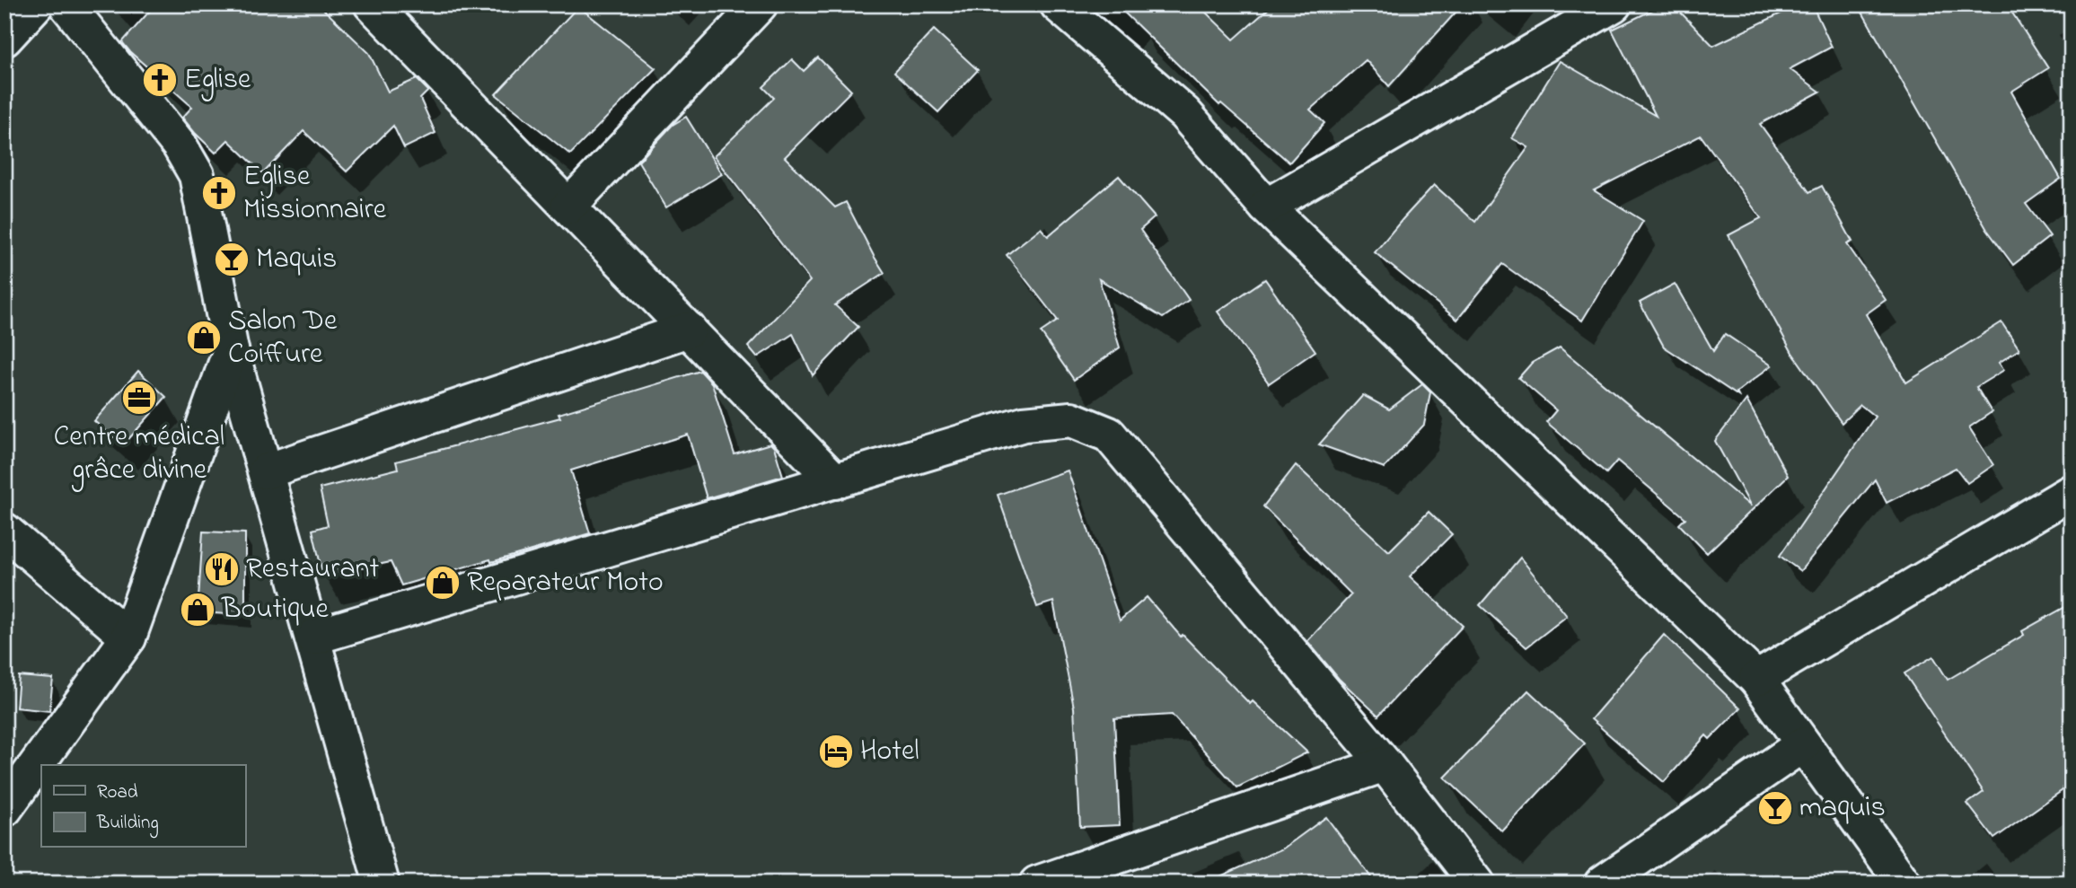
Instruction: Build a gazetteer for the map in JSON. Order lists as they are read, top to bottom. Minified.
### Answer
{"places":{"church":["Eglise","Eglise Missionnaire"],"bar":["Maquis","maquis"],"shop":["Salon De Coiffure","Reparateur Moto","Boutique"],"office":["Centre médical grâce divine"],"restaurant":["Restaurant"],"hotel":["Hotel"]},"legend":["Road","Building"]}
